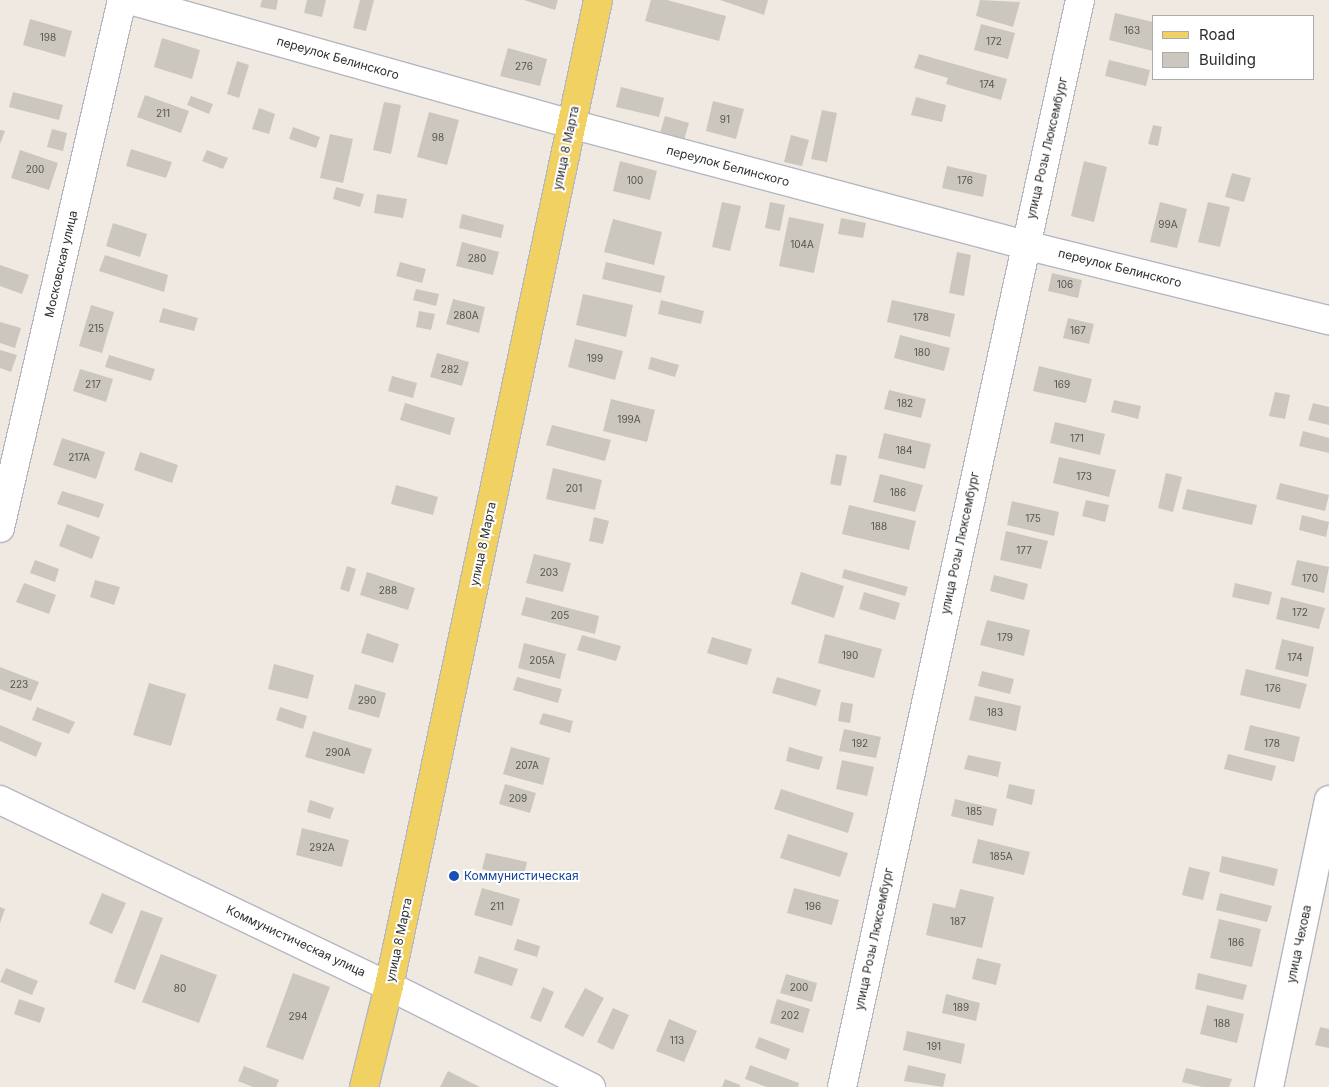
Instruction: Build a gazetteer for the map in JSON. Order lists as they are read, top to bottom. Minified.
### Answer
{"streets":{"main road":["улица 8 Марта"],"street":["переулок Белинского","улица Розы Люксембург","Московская улица","Коммунистическая улица","улица Чехова"]},"crossings":[["переулок Белинского","улица 8 Марта"],["переулок Белинского","улица Розы Люксембург"],["улица 8 Марта","Коммунистическая улица"]],"places":["Коммунистическая"],"house_numbers":["163","198","172","276","174","211","91","98","200","100","176","99А","104А","280","106","280А","178","215","167","180","199","282","217","169","182","199А","171","184","217А","173","201","186","175","188","177","203","170","288","172","205","179","190","174","205А","223","176","290","183","192","178","290А","207А","209","185","292А","185А","211","196","187","186","200","80","189","202","294","188","113","191"],"legend":["Road","Building"]}
